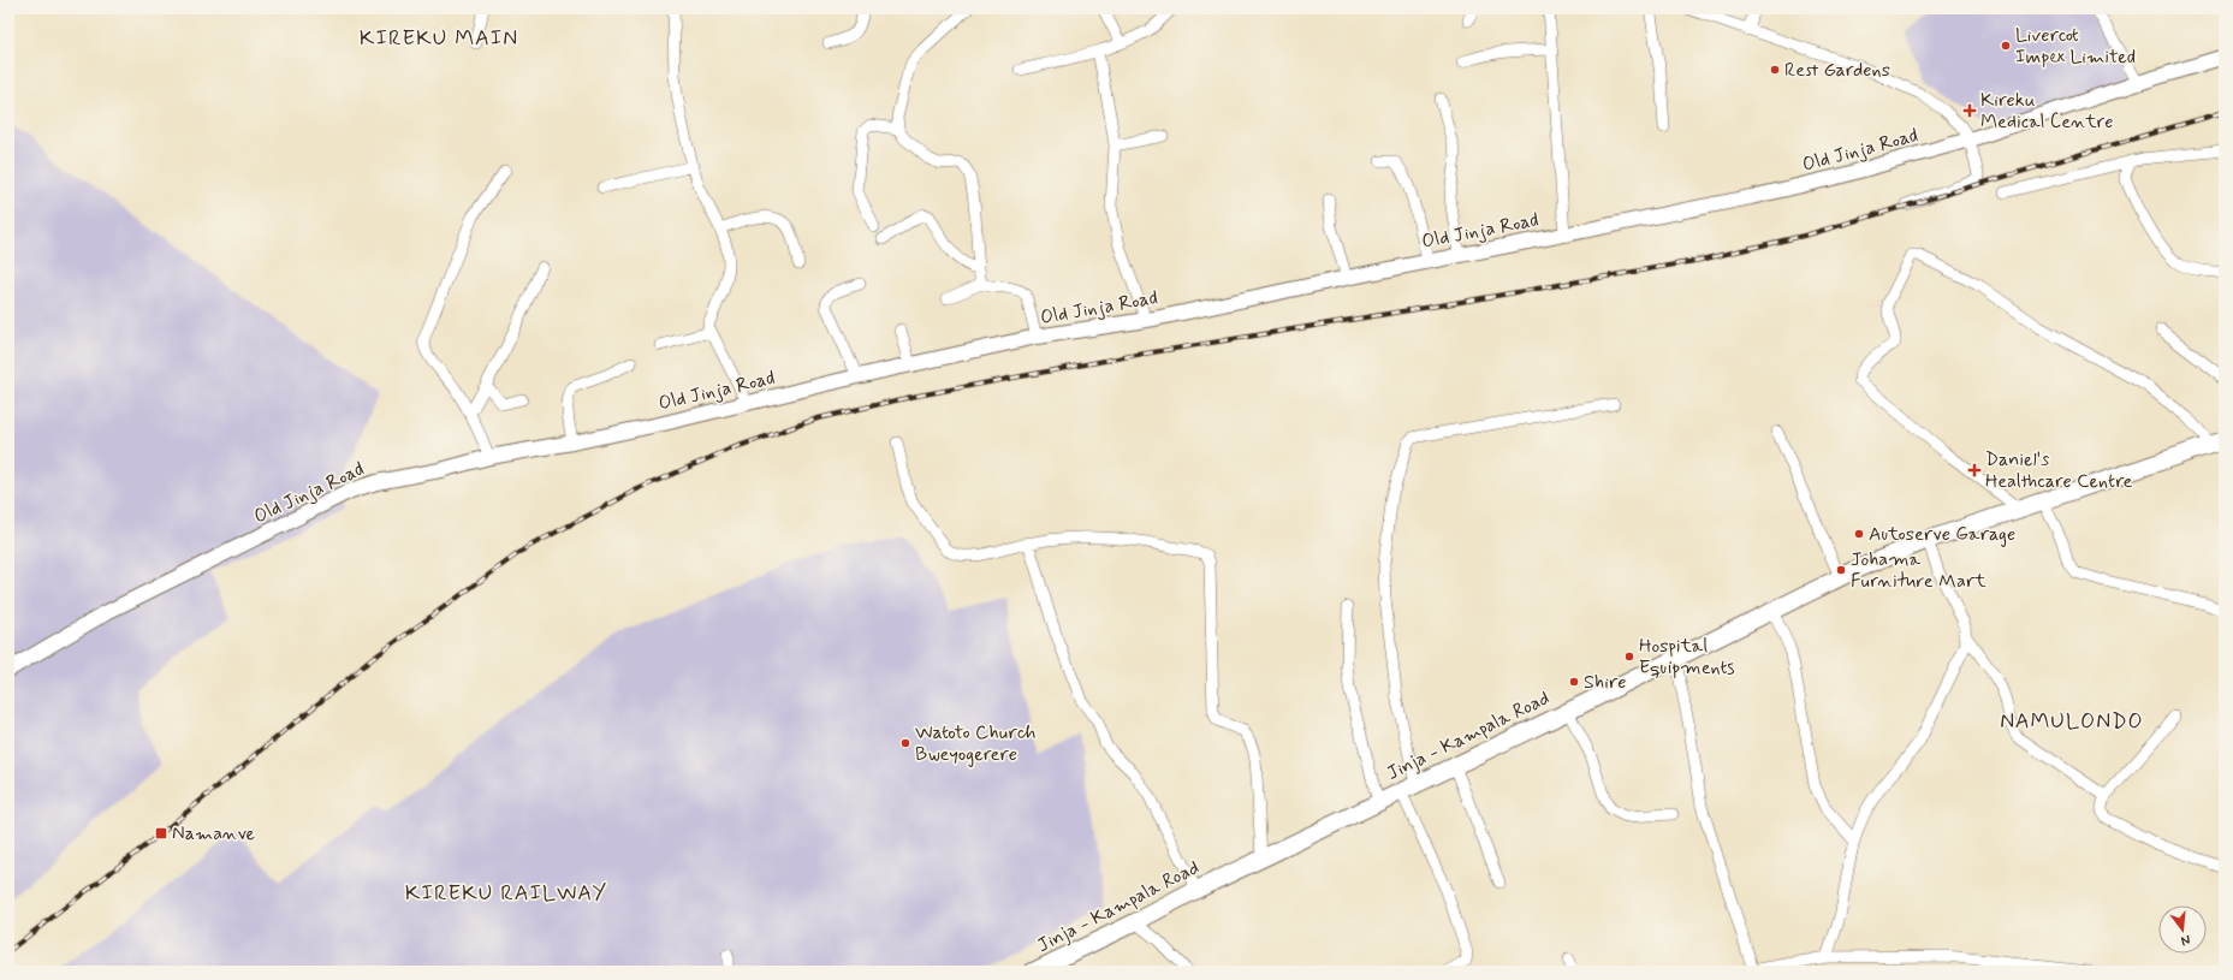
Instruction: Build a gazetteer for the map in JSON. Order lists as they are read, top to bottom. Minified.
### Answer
{"streets":{"highway":["Jinja - Kampala Road"],"main road":["Old Jinja Road"]},"districts":["KIREKU MAIN","NAMULONDO","KIREKU RAILWAY"],"places":{"other":["Livercot Impex Limited","Rest Gardens","Autoserve Garage","Johama Furniture Mart","Hospital Equipments","Shire","Watoto Church Bweyogerere"],"health":["Kireku Medical Centre","Daniel's Healthcare Centre"],"transit":["Namanve"]},"north":"bottom"}
